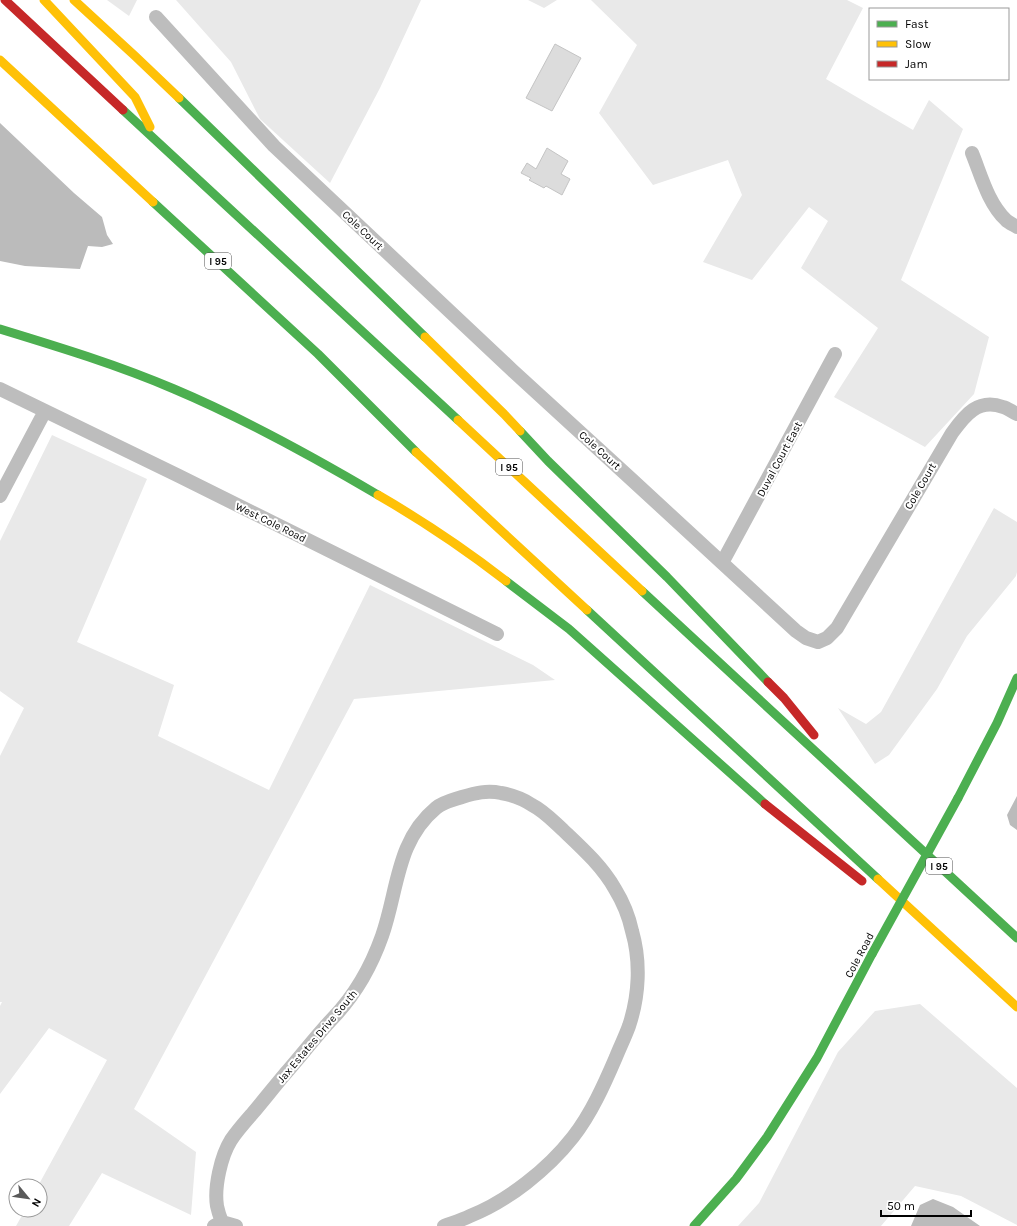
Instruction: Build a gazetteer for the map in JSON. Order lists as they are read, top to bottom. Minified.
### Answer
{"streets":{"main road":["I 95","Cole Road"],"street":["Cole Court","Duval Court East","West Cole Road","Jax Estates Drive South"]},"crossings":[["Cole Court","Duval Court East"]],"legend":["Fast","Slow","Jam"],"scale_bar":"50 m","north":"bottom right"}
